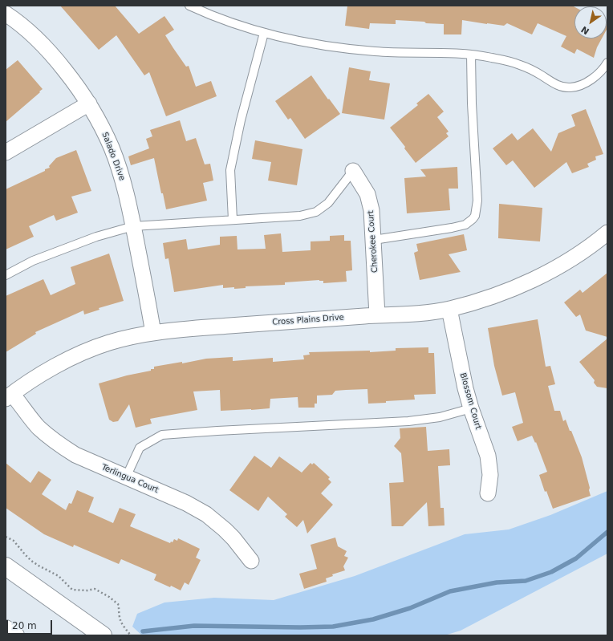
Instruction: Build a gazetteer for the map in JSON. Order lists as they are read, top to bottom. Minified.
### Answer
{"streets":{"street":["Salado Drive","Cherokee Court","Cross Plains Drive","Blossom Court","Terlingua Court"]},"crossings":[["Salado Drive","Cross Plains Drive"],["Cherokee Court","Cross Plains Drive"],["Cross Plains Drive","Blossom Court"],["Cross Plains Drive","Terlingua Court"]],"scale_bar":"20 m","north":"bottom left"}
